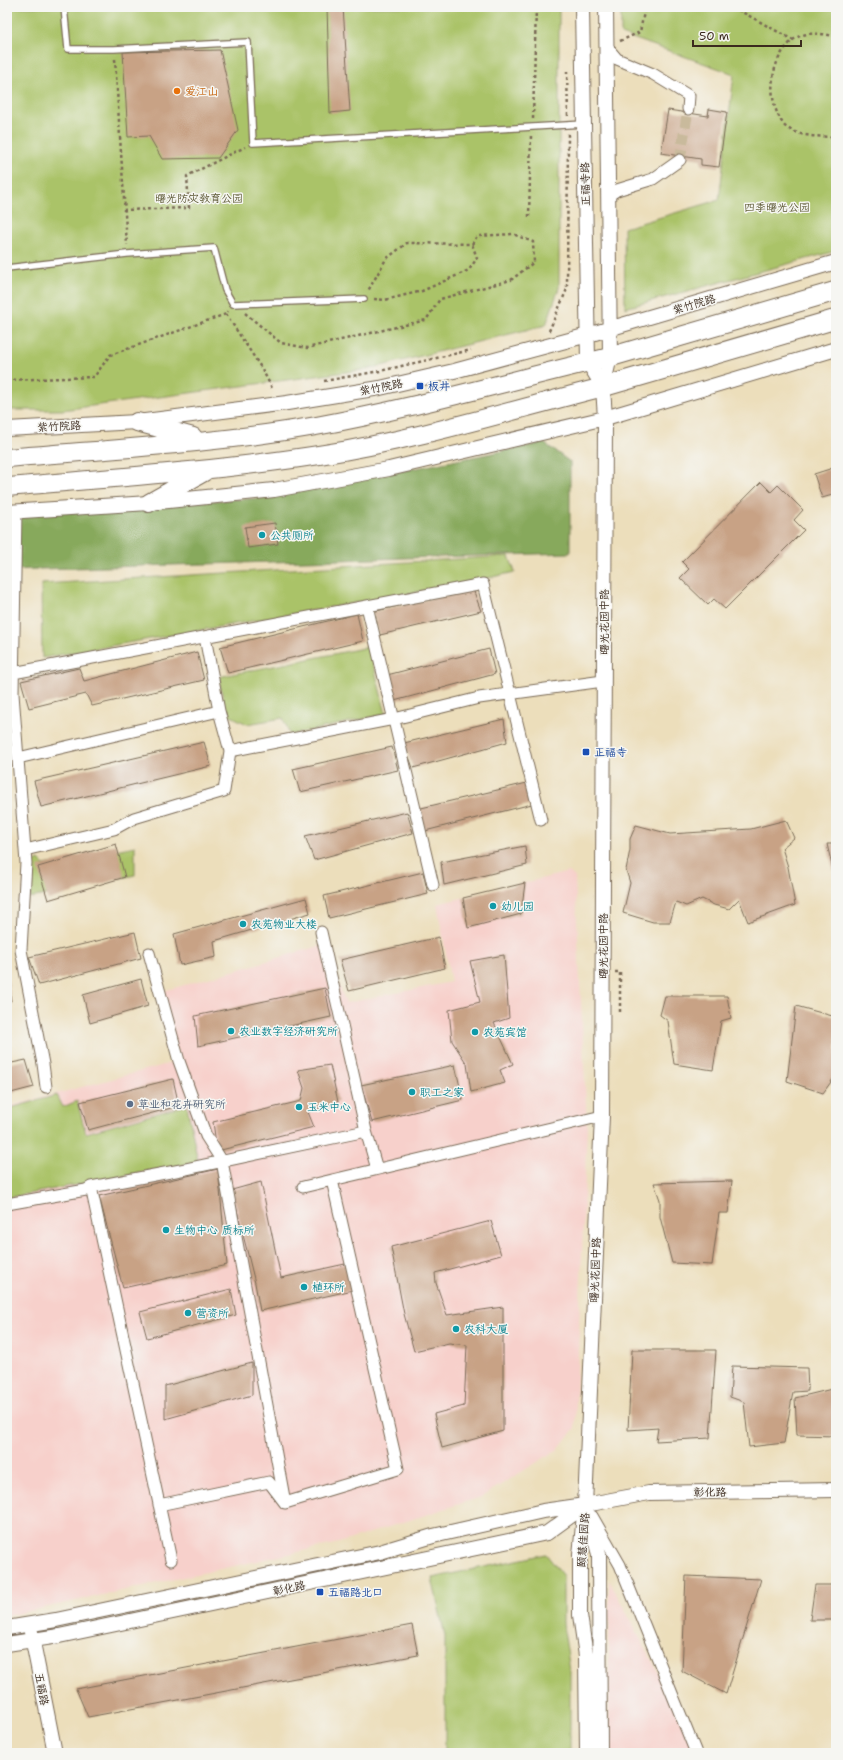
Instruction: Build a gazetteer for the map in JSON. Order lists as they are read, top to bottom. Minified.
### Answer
{"streets":{"street":["正福寺路","紫竹院路","曙光花园中路","彰化路","颐慧佳园路","五福路"]},"crossings":[["正福寺路","紫竹院路"],["正福寺路","曙光花园中路"],["曙光花园中路","彰化路"],["曙光花园中路","颐慧佳园路"],["彰化路","颐慧佳园路"],["彰化路","五福路"]],"parks":["曙光防灾教育公园","四季曙光公园"],"places":{"other":["爱江山","公共厕所","幼儿园","农苑物业大楼","农业数字经济研究所","农苑宾馆","职工之家","草业和花卉研究所","玉米中心","生物中心 质标所","植环所","营资所","农科大厦"],"transit":["板井","正福寺","五福路北口"]},"scale_bar":"50 m"}
